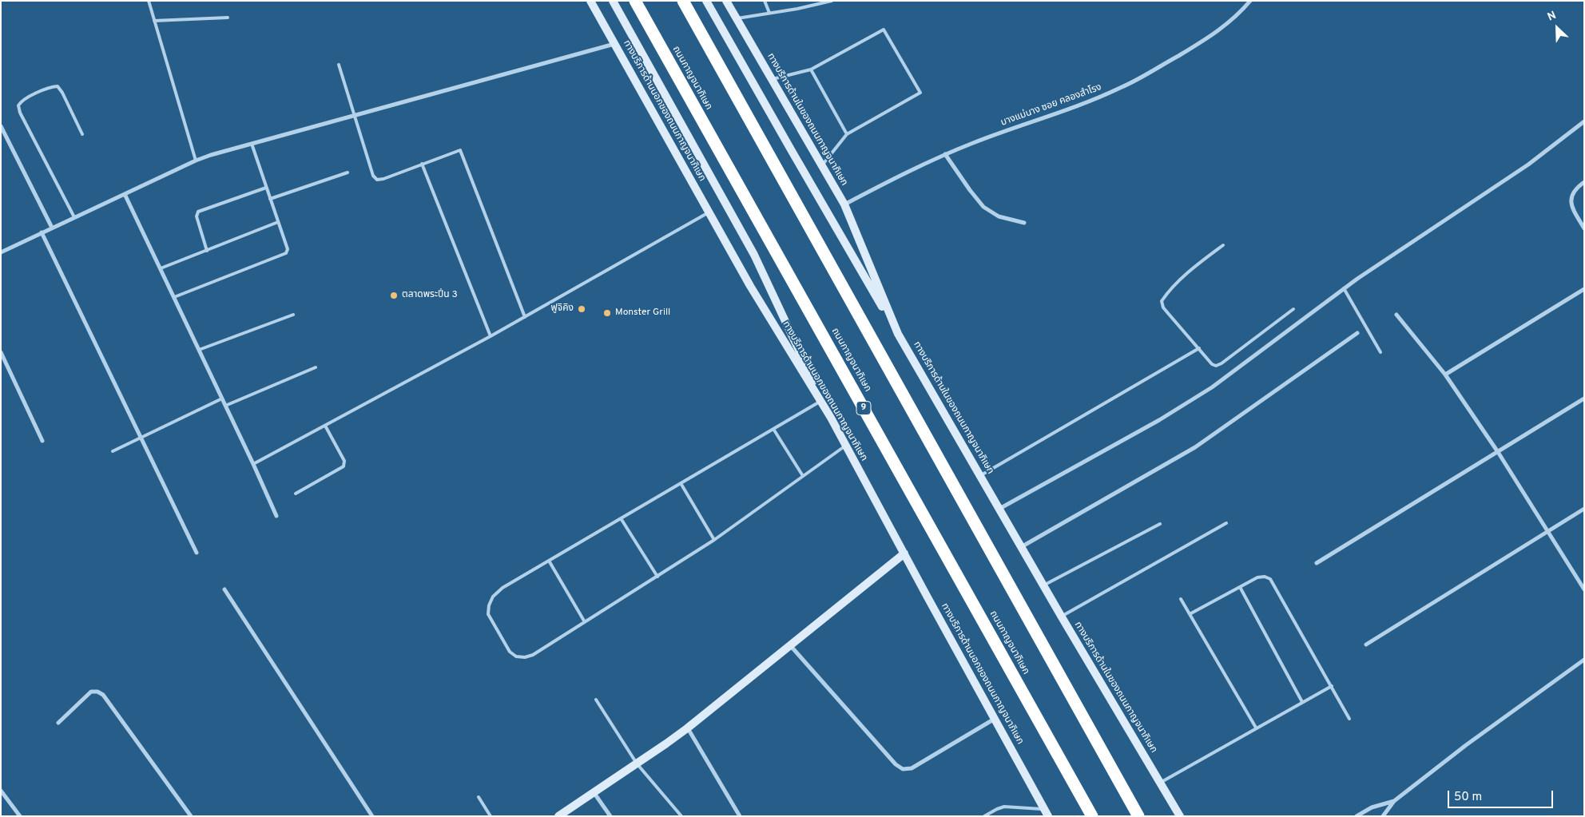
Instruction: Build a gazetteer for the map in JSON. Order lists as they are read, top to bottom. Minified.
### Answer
{"streets":{"highway":["ถนนกาญจนาภิเษก","9"],"main road":["ทางบริการด้านนอกของถนนกาญจนาภิเษก","ทางบริการด้านในของถนนกาญจนาภิเษก"],"street":["บางแม่นาง ซอย คลองสำโรง"]},"crossings":[["บางแม่นาง ซอย คลองสำโรง","ทางบริการด้านในของถนนกาญจนาภิเษก"]],"places":["ตลาดพระปิ่น 3","ฟูจิคิง","Monster Grill"],"scale_bar":"50 m","north":"top left"}
